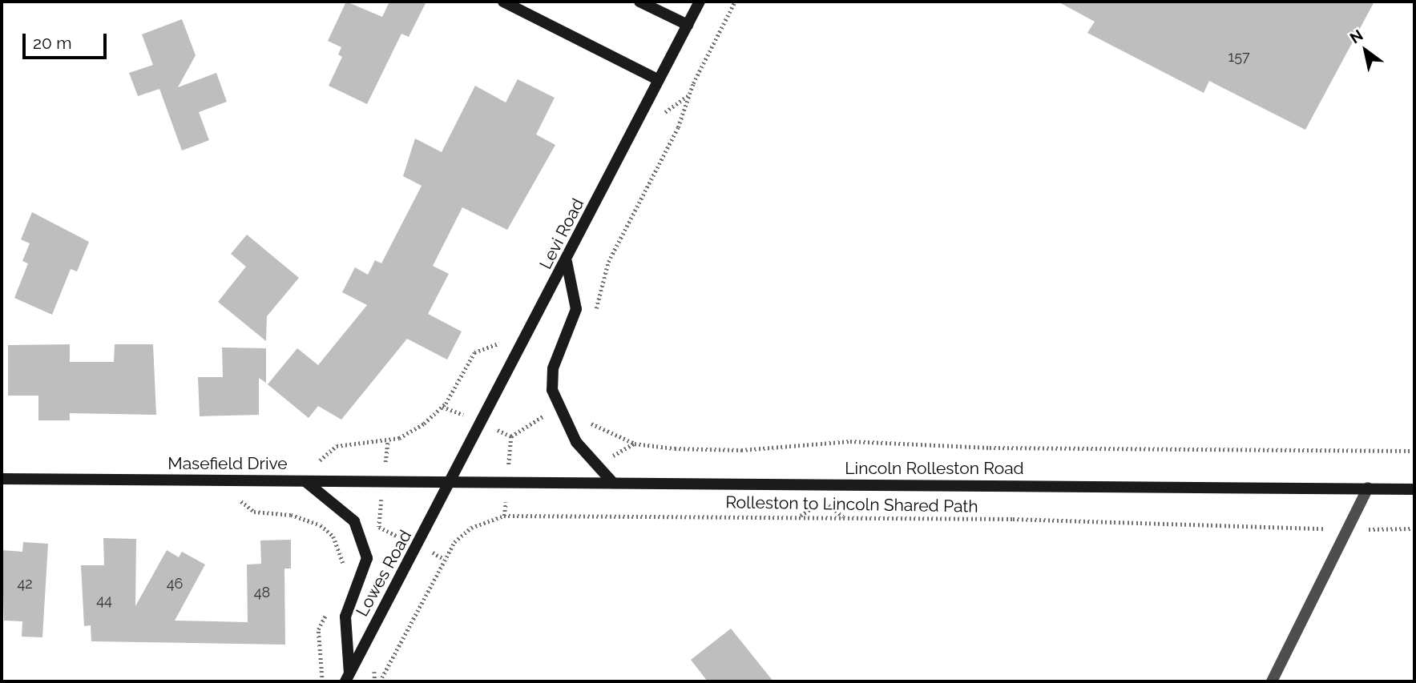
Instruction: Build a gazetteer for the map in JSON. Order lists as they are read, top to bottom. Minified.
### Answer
{"streets":{"main road":["Levi Road","Masefield Drive","Lincoln Rolleston Road","Lowes Road"],"path":["Rolleston to Lincoln Shared Path"]},"crossings":[["Levi Road","Masefield Drive"],["Levi Road","Lincoln Rolleston Road"],["Levi Road","Lowes Road"],["Masefield Drive","Lincoln Rolleston Road"],["Masefield Drive","Lowes Road"],["Lincoln Rolleston Road","Lowes Road"]],"house_numbers":["157","42","46","48","44"],"scale_bar":"20 m","north":"top left"}
